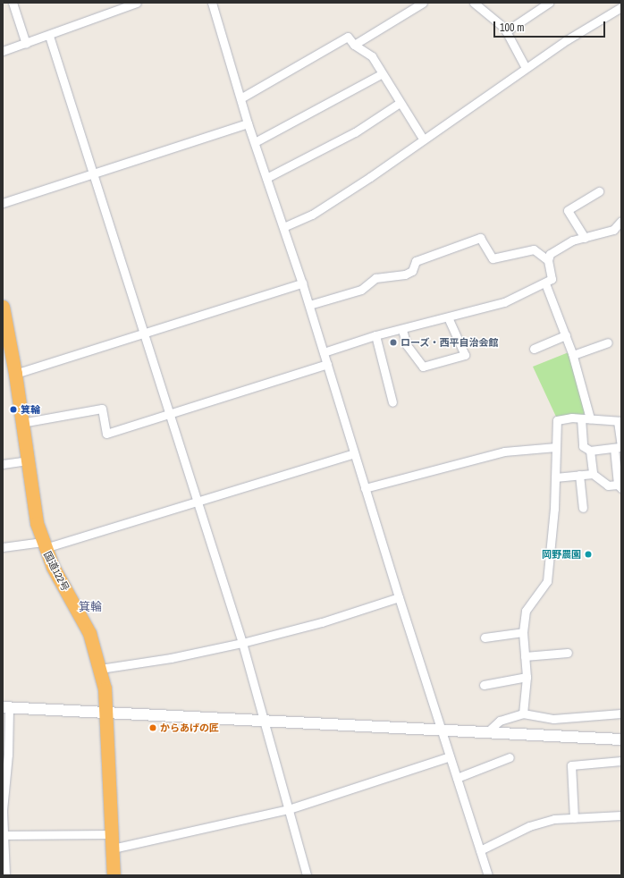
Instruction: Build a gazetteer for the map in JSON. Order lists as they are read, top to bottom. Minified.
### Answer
{"streets":{"highway":["国道122号"]},"districts":["箕輪"],"places":["ローズ・西平自治会館","箕輪","岡野農園","からあげの匠"],"scale_bar":"100 m"}
